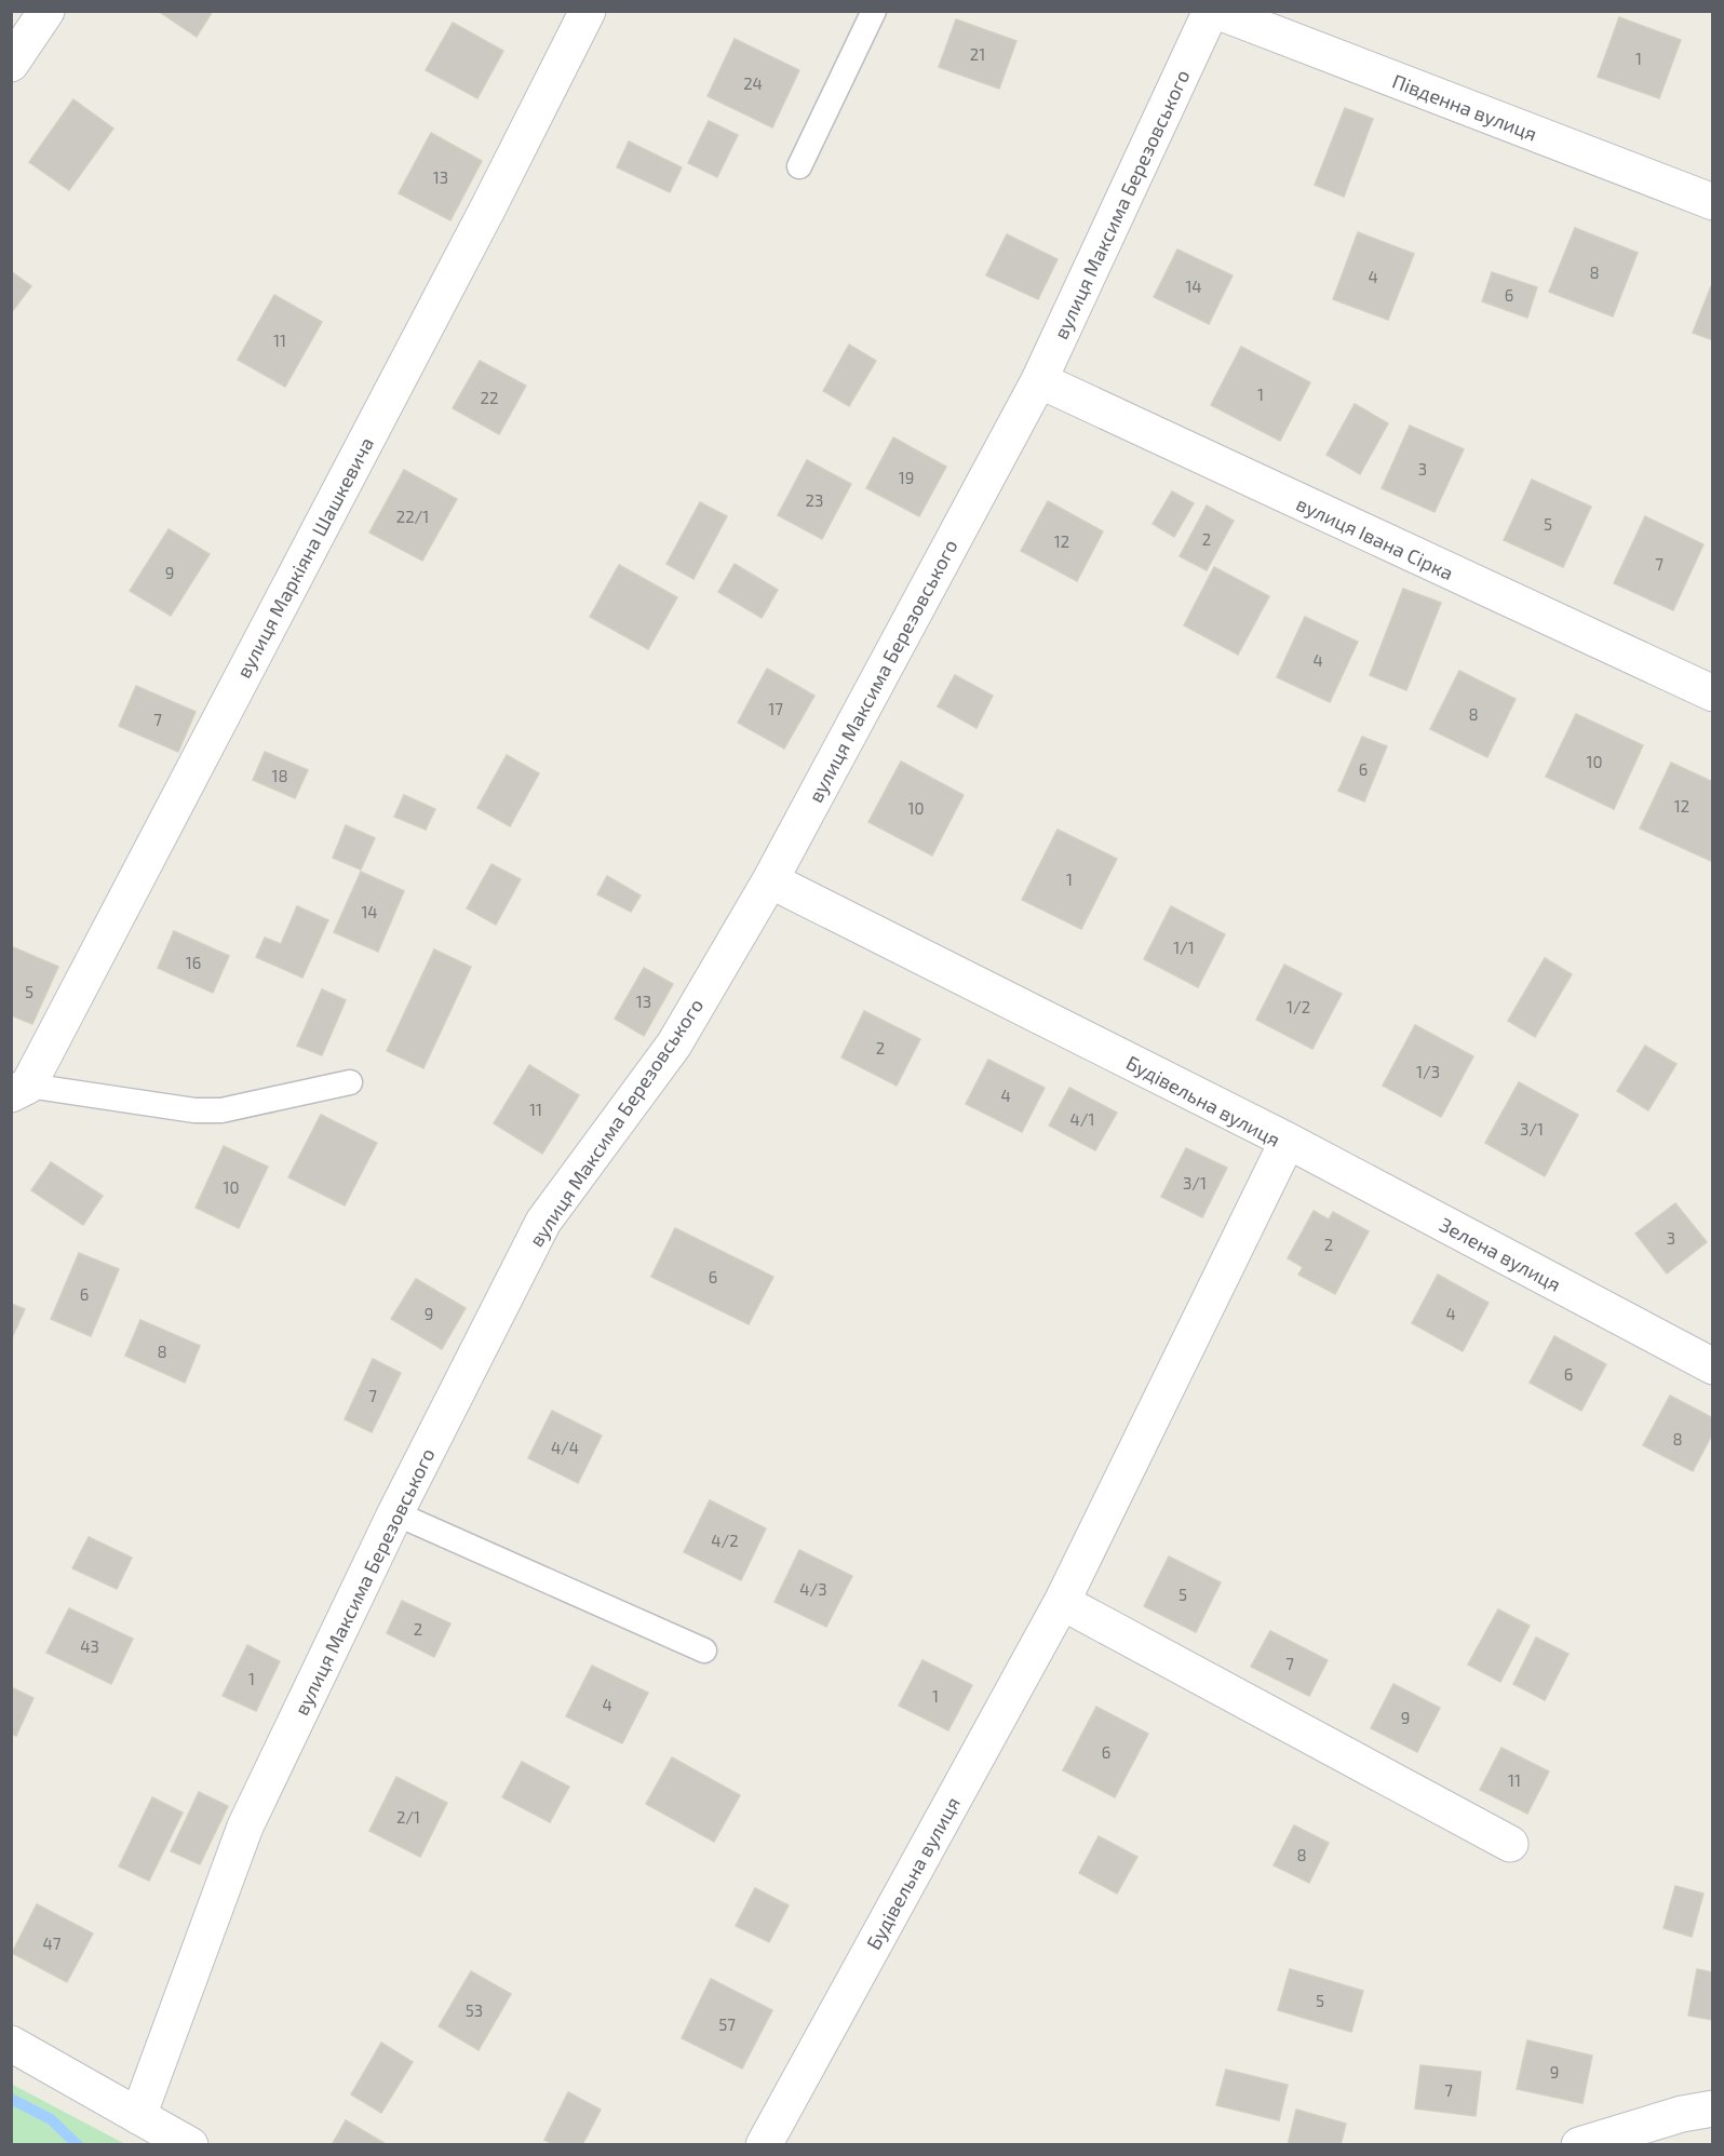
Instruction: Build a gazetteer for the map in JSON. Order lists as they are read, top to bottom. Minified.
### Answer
{"streets":{"street":["Південна вулиця","вулиця Максима Березовського","вулиця Івана Сірка","вулиця Маркіяна Шашкевича","Будівельна вулиця","Зелена вулиця"]},"crossings":[["вулиця Максима Березовського","вулиця Івана Сірка"],["вулиця Максима Березовського","Будівельна вулиця"],["Будівельна вулиця","Зелена вулиця"]],"house_numbers":["21","1","24","13","8","4","14","6","11","1","22","3","19","23","22/1","5","2","12","7","9","4","17","8","7","10","6","18","12","10","1","14","1/1","16","5","13","1/2","2","1/3","4","11","4/1","3/1","3/1","10","3","2","6","6","9","4","8","6","7","8","4/4","4/2","4/3","5","2","43","7","1","1","4","9","6","11","2/1","8","47","5","53","57","9","7"]}
